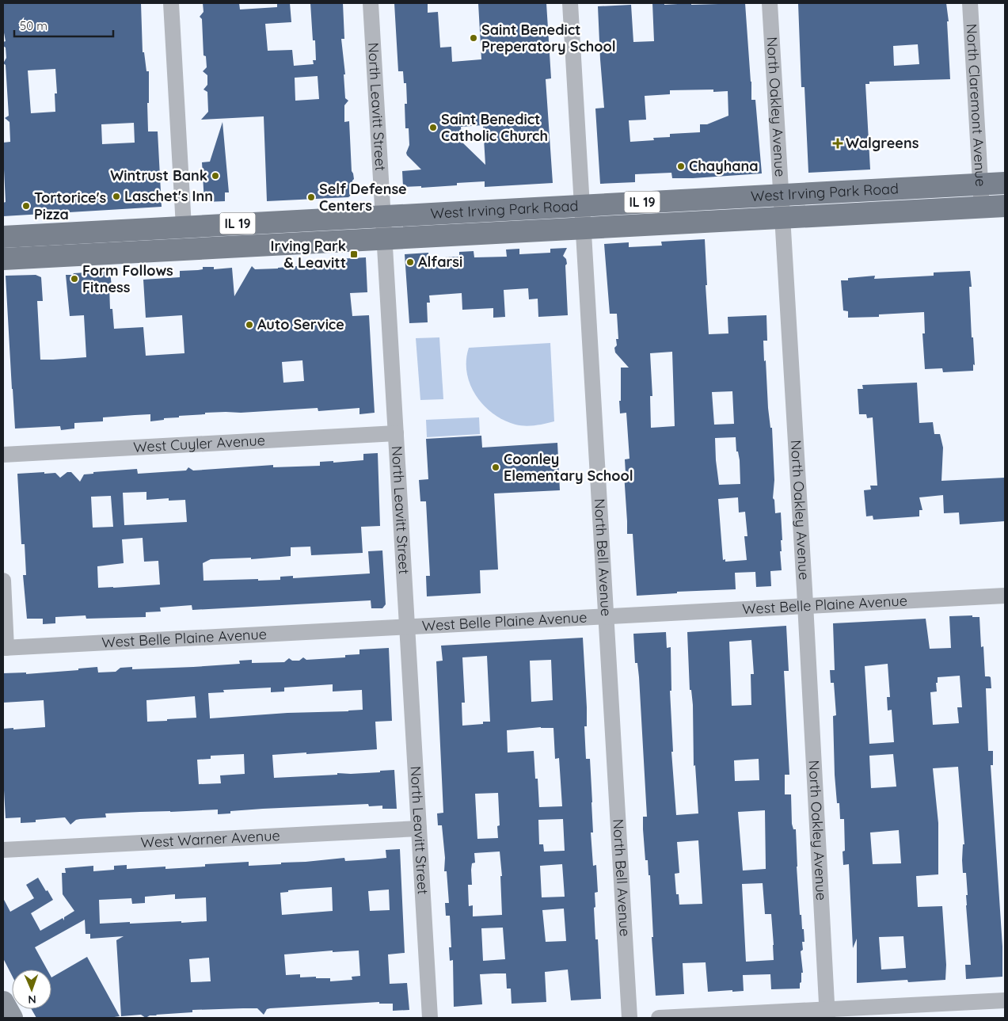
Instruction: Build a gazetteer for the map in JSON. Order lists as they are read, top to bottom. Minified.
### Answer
{"streets":{"main road":["West Irving Park Road","IL 19"],"street":["North Claremont Avenue","North Leavitt Street","North Oakley Avenue","West Cuyler Avenue","North Bell Avenue","West Belle Plaine Avenue","West Warner Avenue"]},"crossings":[["North Claremont Avenue","West Irving Park Road"],["North Leavitt Street","West Irving Park Road"],["North Leavitt Street","West Cuyler Avenue"],["North Leavitt Street","West Belle Plaine Avenue"],["North Leavitt Street","West Warner Avenue"],["North Oakley Avenue","West Irving Park Road"],["North Oakley Avenue","West Belle Plaine Avenue"],["West Irving Park Road","North Bell Avenue"],["North Bell Avenue","West Belle Plaine Avenue"]],"places":{"other":["Saint Benedict Preperatory School","Saint Benedict Catholic Church","Chayhana","Wintrust Bank","Laschet's Inn","Self Defense Centers","Tortorice's Pizza","Alfarsi","Form Follows Fitness","Auto Service","Coonley Elementary School"],"health":["Walgreens"],"transit":["Irving Park & Leavitt"]},"scale_bar":"50 m","north":"bottom"}
